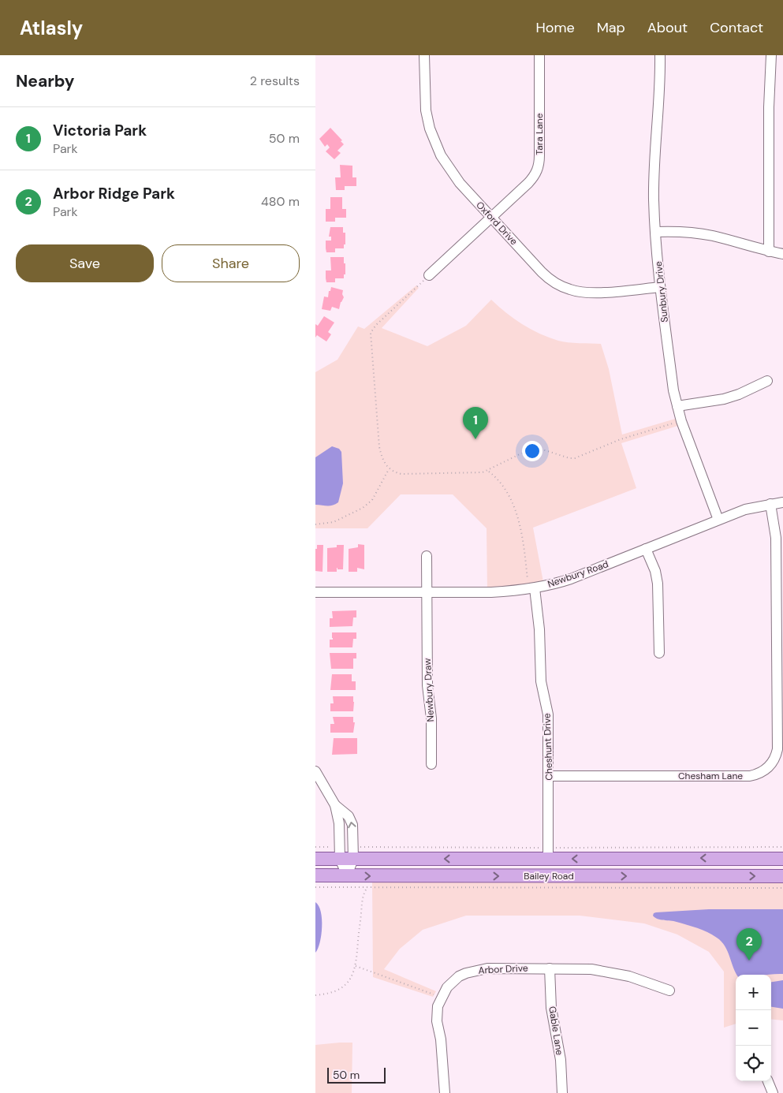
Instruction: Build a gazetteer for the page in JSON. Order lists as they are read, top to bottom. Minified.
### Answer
{"streets":{"main road":["Bailey Road"],"street":["Tara Lane","Oxford Drive","Sunbury Drive","Newbury Road","Newbury Draw","Cheshunt Drive","Chesham Lane","Arbor Drive","Gable Lane"]},"crossings":[["Tara Lane","Oxford Drive"],["Oxford Drive","Sunbury Drive"],["Sunbury Drive","Newbury Road"],["Newbury Road","Newbury Draw"],["Newbury Road","Cheshunt Drive"],["Newbury Road","Chesham Lane"],["Cheshunt Drive","Chesham Lane"],["Cheshunt Drive","Bailey Road"],["Arbor Drive","Gable Lane"]],"scale_bar":"50 m","page":{"header":"Atlasly","nav":["Home","Map","About","Contact"],"heading":["Nearby","2 results"],"list":[{"mark":"1","name":"Victoria Park","note":"Park","value":"50 m"},{"mark":"2","name":"Arbor Ridge Park","note":"Park","value":"480 m"}],"buttons":["Save","Share"],"pins":["1","2"],"map_buttons":["+","−"],"scale":"50 m"}}
